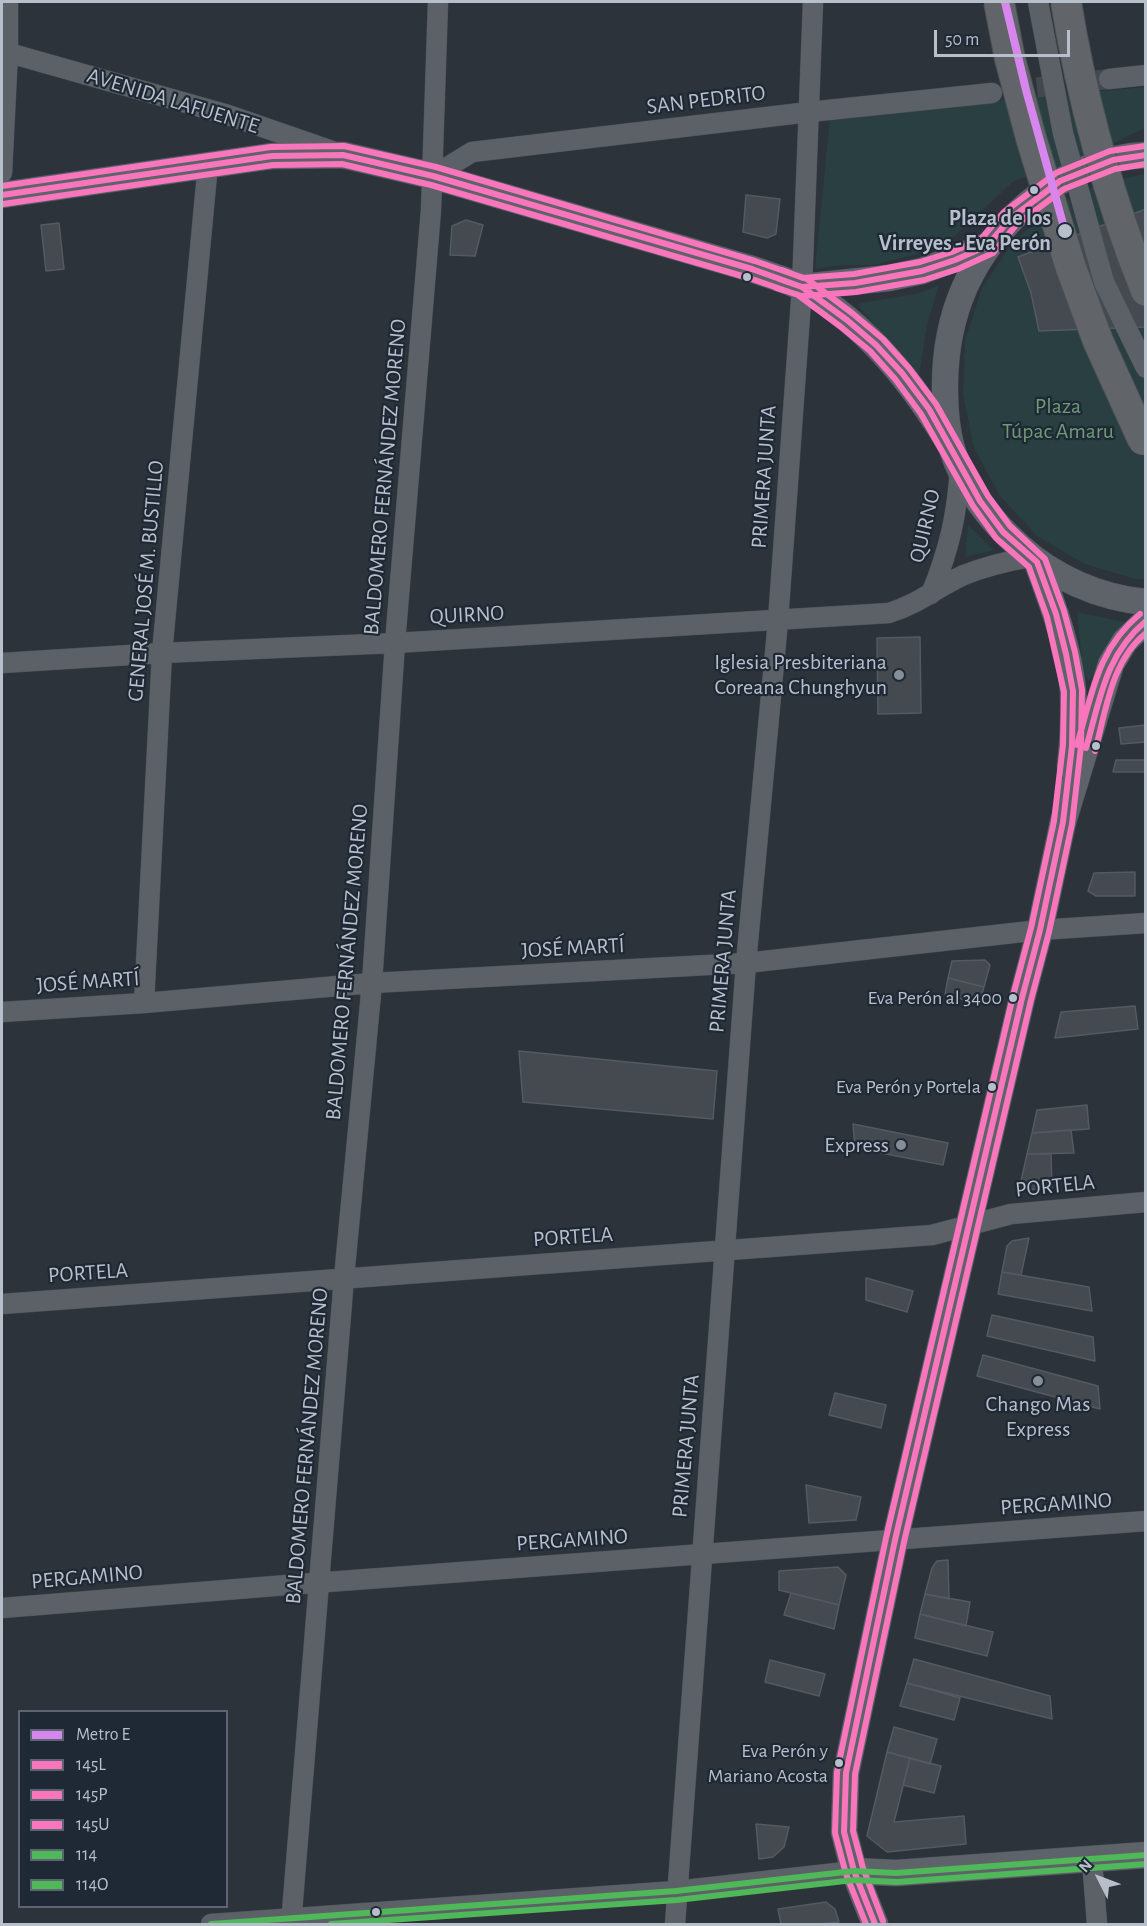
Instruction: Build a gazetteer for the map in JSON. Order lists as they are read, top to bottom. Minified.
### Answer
{"streets":{"street":["SAN PEDRITO","AVENIDA LAFUENTE","BALDOMERO FERNÁNDEZ MORENO","PRIMERA JUNTA","QUIRNO","GENERAL JOSÉ M. BUSTILLO","JOSÉ MARTÍ","PORTELA","PERGAMINO"]},"crossings":[["SAN PEDRITO","BALDOMERO FERNÁNDEZ MORENO"],["SAN PEDRITO","PRIMERA JUNTA"],["BALDOMERO FERNÁNDEZ MORENO","QUIRNO"],["BALDOMERO FERNÁNDEZ MORENO","JOSÉ MARTÍ"],["BALDOMERO FERNÁNDEZ MORENO","PORTELA"],["BALDOMERO FERNÁNDEZ MORENO","PERGAMINO"],["PRIMERA JUNTA","QUIRNO"],["PRIMERA JUNTA","JOSÉ MARTÍ"],["PRIMERA JUNTA","PORTELA"],["PRIMERA JUNTA","PERGAMINO"],["QUIRNO","GENERAL JOSÉ M. BUSTILLO"],["GENERAL JOSÉ M. BUSTILLO","JOSÉ MARTÍ"]],"parks":["Plaza Túpac Amaru"],"places":["Plaza de los Virreyes - Eva Perón","Iglesia Presbiteriana Coreana Chunghyun","Eva Perón al 3400","Eva Perón y Portela","Express","Chango Mas Express","Eva Perón y Mariano Acosta"],"lines":["metro line E","transit line 145U","transit line 145L","transit line 145P","transit line 114","transit line 114O"],"legend":["Metro E","145L","145P","145U","114","114O"],"scale_bar":"50 m","north":"top left"}
